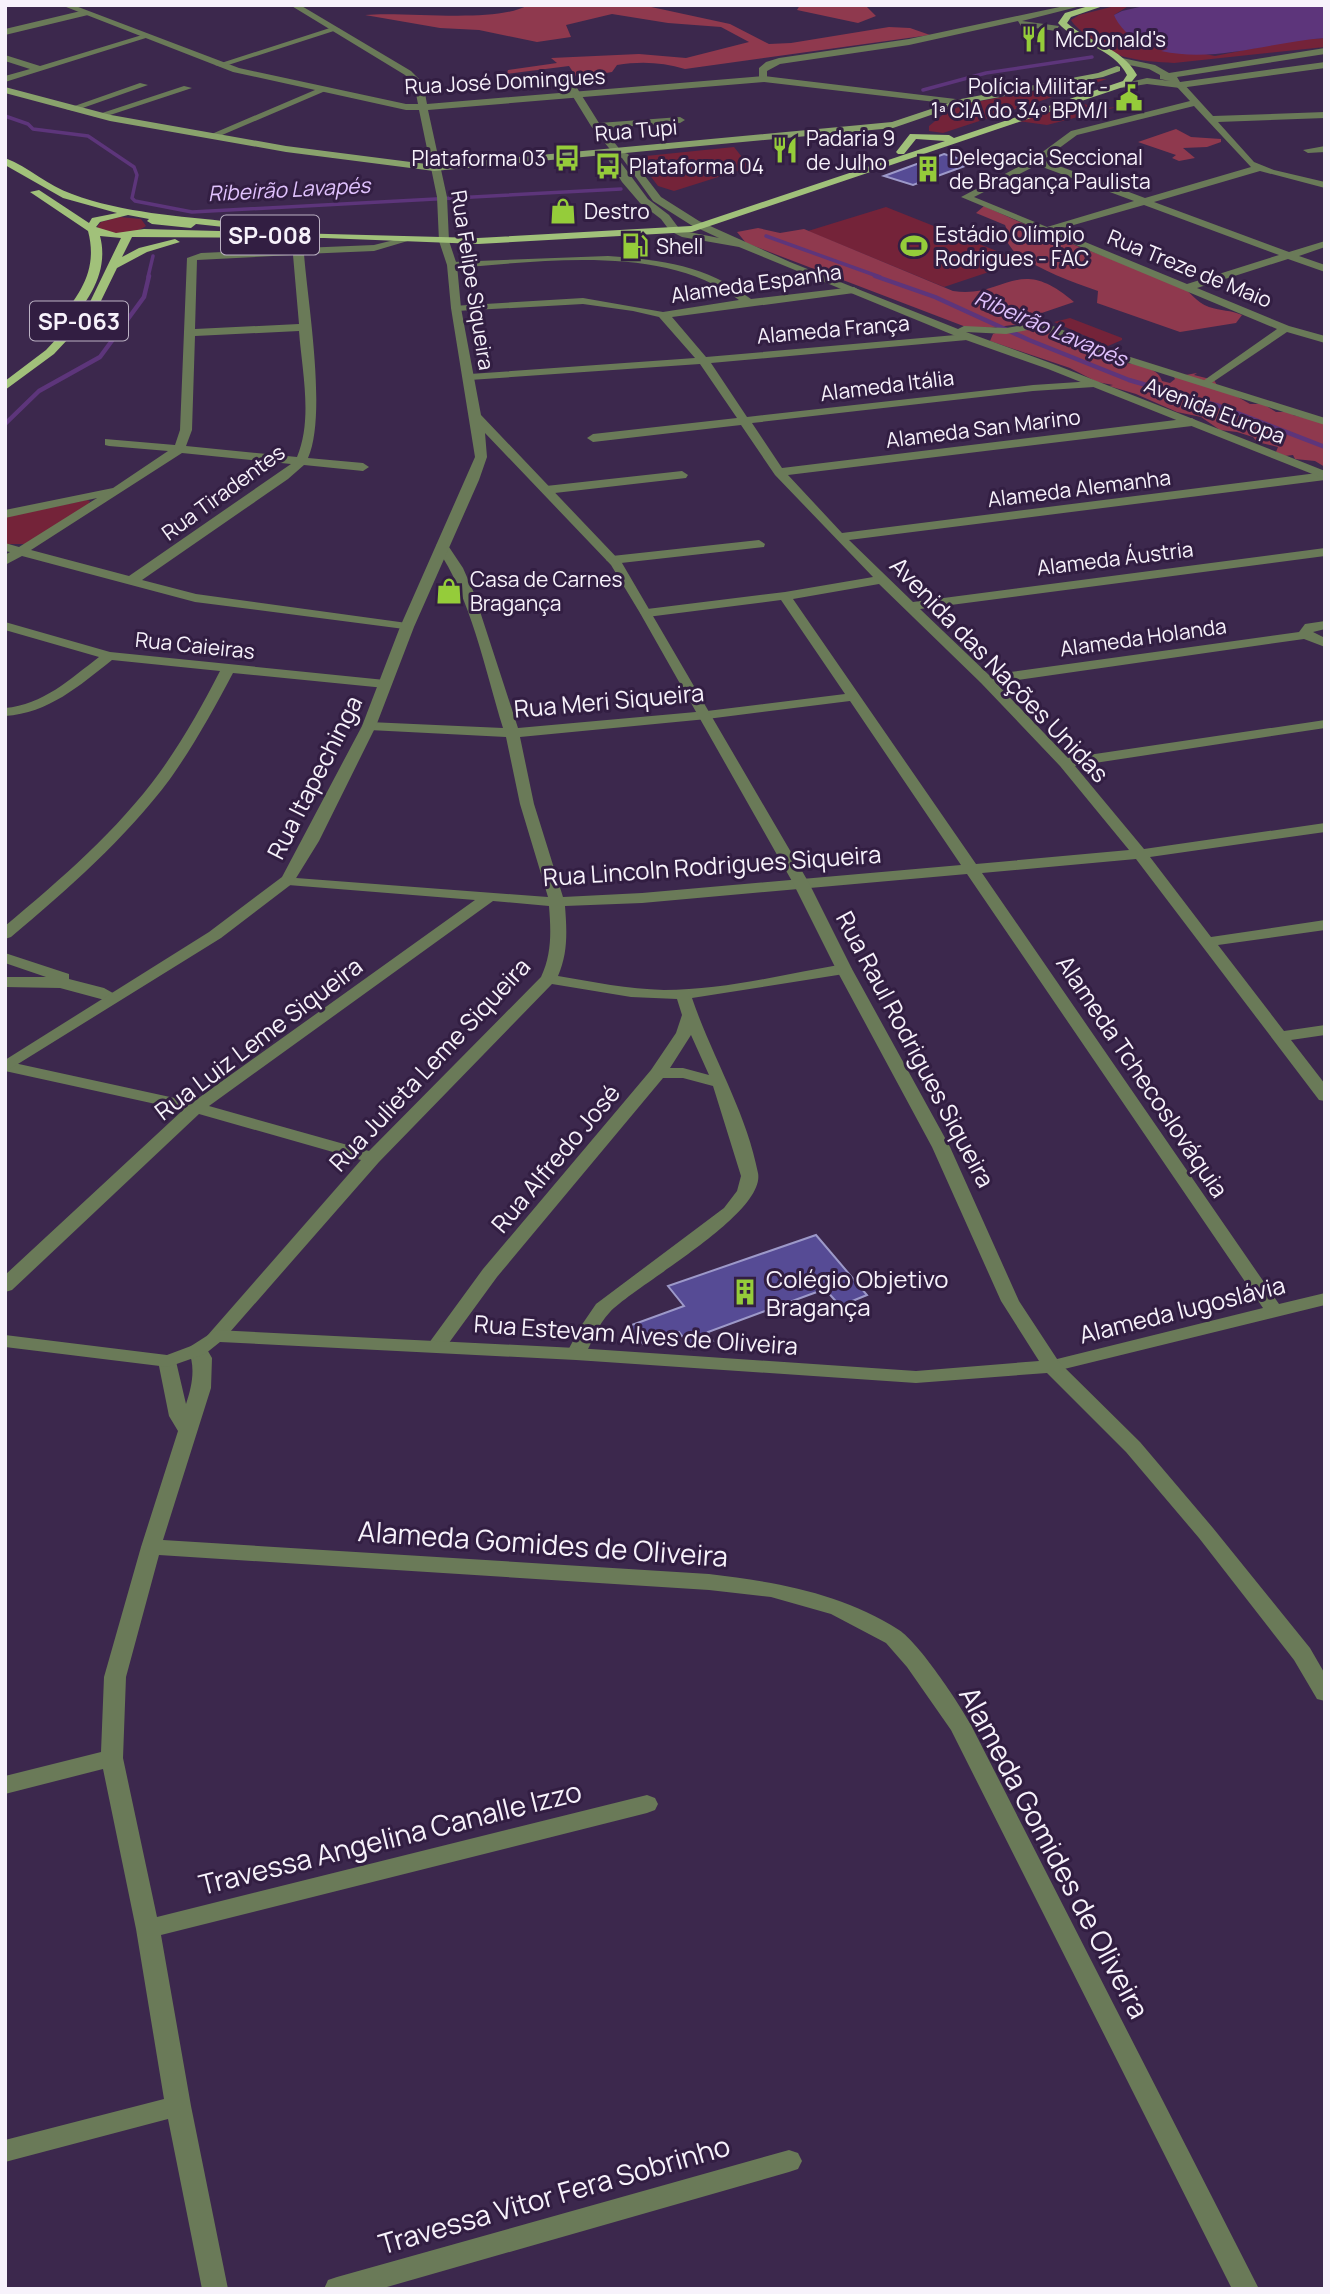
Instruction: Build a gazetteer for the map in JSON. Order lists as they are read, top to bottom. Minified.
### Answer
{"streets":{"main road":["Rua Tupi","SP-008","SP-063"],"street":["Rua José Domingues","Rua Treze de Maio","Rua Felipe Siqueira","Alameda Espanha","Alameda França","Alameda Itália","Avenida Europa","Alameda San Marino","Alameda Alemanha","Rua Tiradentes","Alameda Áustria","Alameda Holanda","Rua Caieiras","Avenida das Nações Unidas","Rua Meri Siqueira","Rua Itapechinga","Rua Lincoln Rodrigues Siqueira","Rua Luiz Leme Siqueira","Rua Raul Rodrigues Siqueira","Rua Julieta Leme Siqueira","Alameda Tchecoslováquia","Rua Alfredo José","Alameda Iugoslávia","Rua Estevam Alves de Oliveira","Alameda Gomides de Oliveira","Travessa Angelina Canalle Izzo","Travessa Vitor Fera Sobrinho"]},"crossings":[["Rua José Domingues","Rua Tupi"],["Rua José Domingues","Rua Felipe Siqueira"],["Rua Tupi","SP-008"],["Rua Tupi","Rua Felipe Siqueira"],["Rua Tupi","Avenida Europa"],["SP-008","Rua Felipe Siqueira"],["SP-008","SP-063"],["SP-008","Avenida Europa"],["Rua Felipe Siqueira","Alameda França"],["Rua Felipe Siqueira","Rua Itapechinga"],["Rua Felipe Siqueira","Rua Raul Rodrigues Siqueira"],["Alameda Espanha","Avenida Europa"],["Alameda Espanha","Avenida das Nações Unidas"],["Alameda França","Avenida Europa"],["Alameda França","Avenida das Nações Unidas"],["Alameda Itália","Avenida Europa"],["Alameda Itália","Avenida das Nações Unidas"],["Avenida Europa","Alameda San Marino"],["Avenida Europa","Alameda Alemanha"],["Alameda San Marino","Avenida das Nações Unidas"],["Alameda Alemanha","Avenida das Nações Unidas"],["Alameda Áustria","Avenida das Nações Unidas"],["Alameda Holanda","Avenida das Nações Unidas"],["Rua Caieiras","Rua Itapechinga"],["Avenida das Nações Unidas","Rua Lincoln Rodrigues Siqueira"],["Rua Meri Siqueira","Rua Itapechinga"],["Rua Meri Siqueira","Rua Raul Rodrigues Siqueira"],["Rua Meri Siqueira","Rua Julieta Leme Siqueira"],["Rua Meri Siqueira","Alameda Tchecoslováquia"],["Rua Itapechinga","Rua Lincoln Rodrigues Siqueira"],["Rua Itapechinga","Rua Raul Rodrigues Siqueira"],["Rua Itapechinga","Rua Julieta Leme Siqueira"],["Rua Lincoln Rodrigues Siqueira","Rua Luiz Leme Siqueira"],["Rua Lincoln Rodrigues Siqueira","Rua Raul Rodrigues Siqueira"],["Rua Lincoln Rodrigues Siqueira","Rua Julieta Leme Siqueira"],["Rua Lincoln Rodrigues Siqueira","Alameda Tchecoslováquia"],["Rua Raul Rodrigues Siqueira","Alameda Iugoslávia"],["Rua Raul Rodrigues Siqueira","Rua Estevam Alves de Oliveira"],["Rua Julieta Leme Siqueira","Rua Estevam Alves de Oliveira"],["Alameda Tchecoslováquia","Alameda Iugoslávia"],["Rua Alfredo José","Rua Estevam Alves de Oliveira"],["Alameda Iugoslávia","Rua Estevam Alves de Oliveira"]],"water":["Ribeirão Lavapés"],"places":{"restaurant":["McDonald's","Padaria 9 de Julho"],"public building":["Polícia Militar - 1ª CIA do 34º BPM/I"],"bus stop":["Plataforma 03","Plataforma 04"],"building":["Delegacia Seccional de Bragança Paulista","Colégio Objetivo Bragança"],"shop":["Destro","Casa de Carnes Bragança"],"fuel station":["Shell"],"sports":["Estádio Olímpio Rodrigues - FAC"]}}
